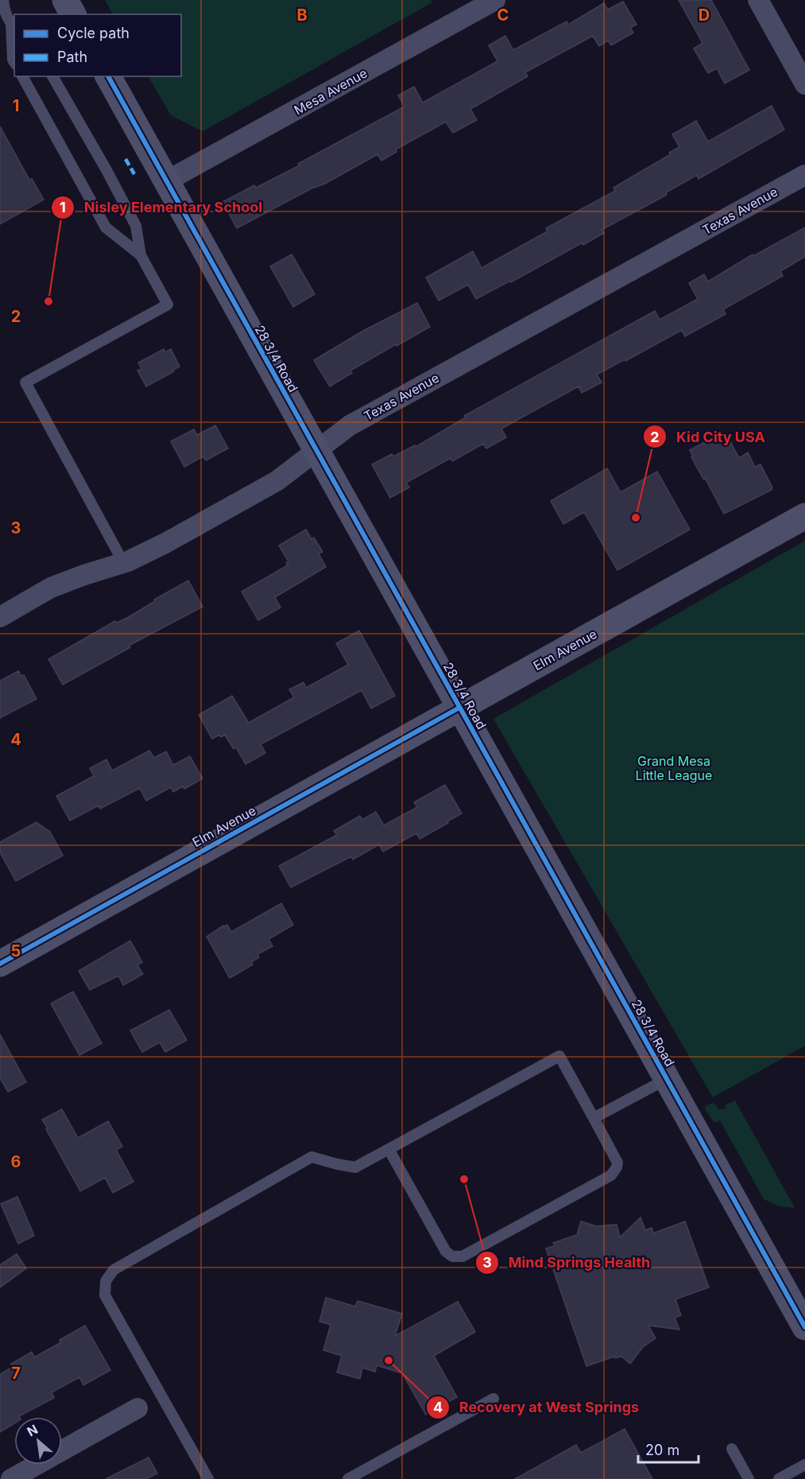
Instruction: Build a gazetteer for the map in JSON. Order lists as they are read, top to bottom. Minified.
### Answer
{"streets":{"street":["Mesa Avenue","Texas Avenue","28 3/4 Road","Elm Avenue"]},"crossings":[["Mesa Avenue","28 3/4 Road"],["Texas Avenue","28 3/4 Road"],["28 3/4 Road","Elm Avenue"]],"parks":["Grand Mesa Little League"],"places":["Nisley Elementary School","Kid City USA","Mind Springs Health","Recovery at West Springs"],"legend":["Cycle path","Path"],"scale_bar":"20 m","north":"top left","grid":{"columns":["B","C","D"],"rows":["1","2","3","4","5","6","7"]}}
